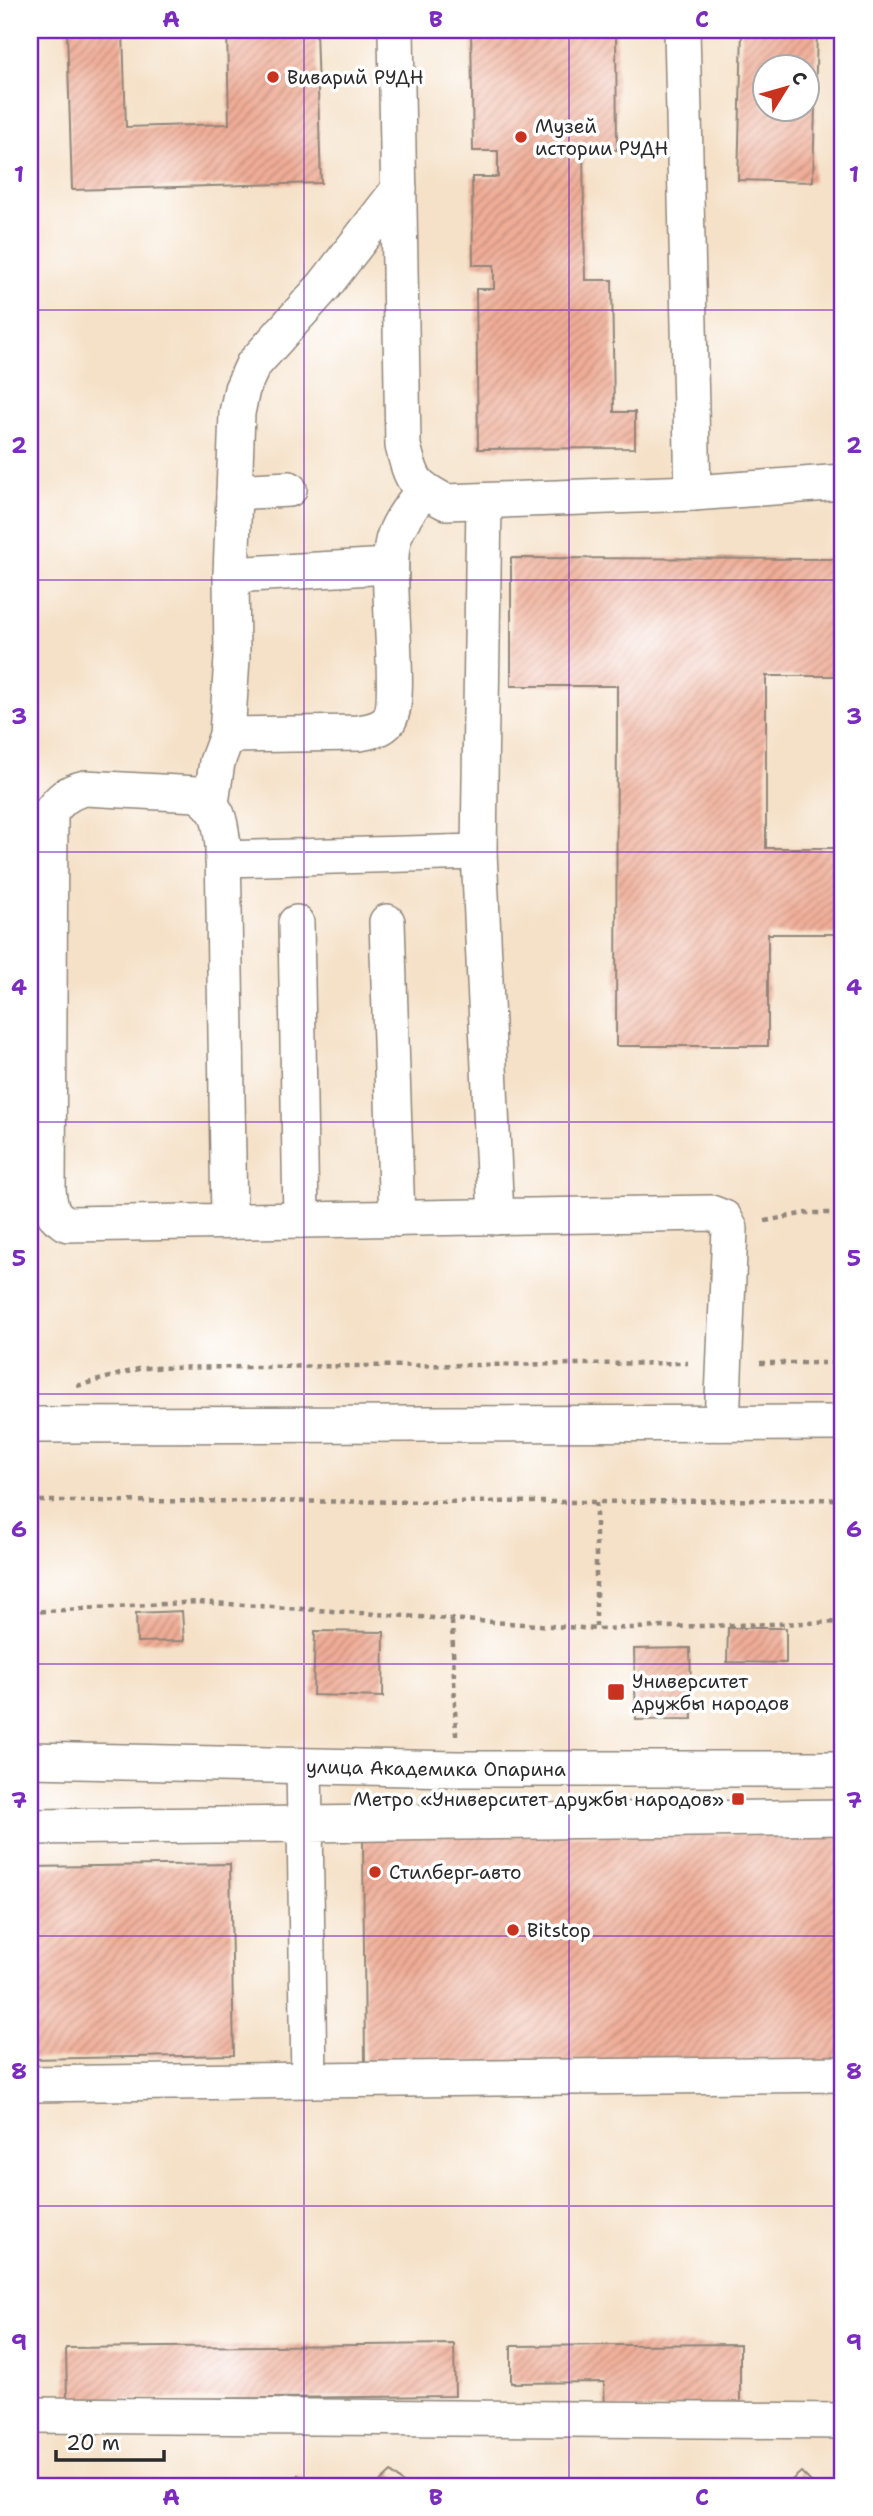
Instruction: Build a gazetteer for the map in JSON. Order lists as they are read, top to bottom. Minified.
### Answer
{"streets":{"street":["улица Академика Опарина"]},"places":{"other":["Виварий РУДН","Музей истории РУДН","Стилберг-авто","Bitstop"],"transit":["Университет дружбы народов","Метро «Университет дружбы народов»"]},"scale_bar":"20 m","north":"top right","grid":{"columns":["A","B","C"],"rows":["1","2","3","4","5","6","7","8","9"]}}
